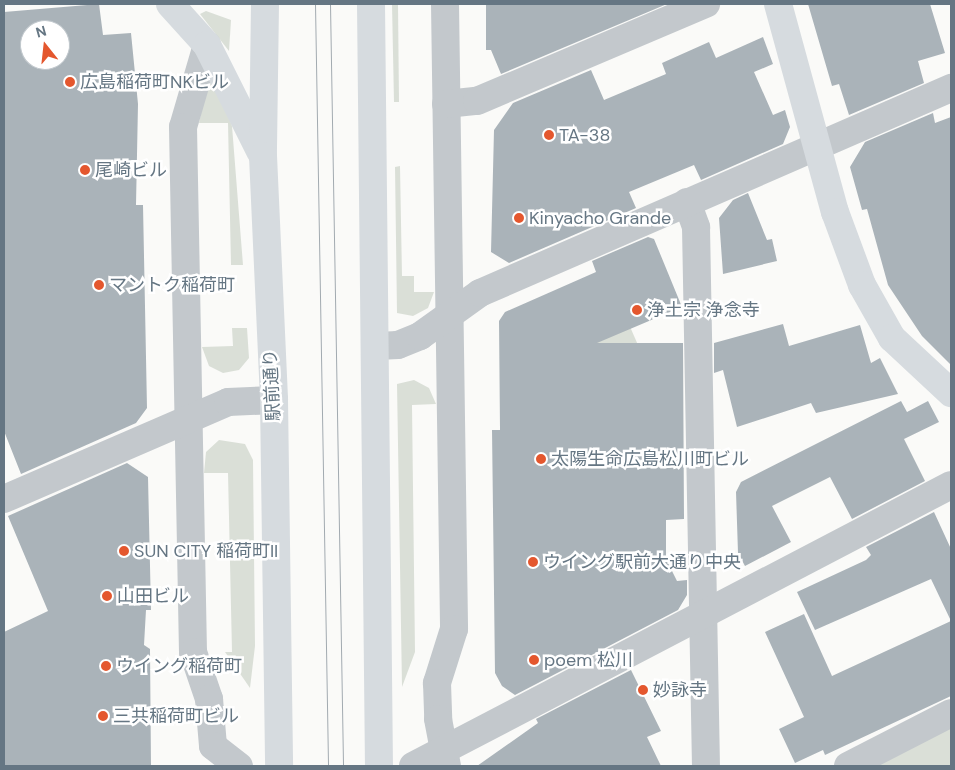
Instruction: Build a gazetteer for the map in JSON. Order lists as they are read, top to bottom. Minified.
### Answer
{"streets":{"street":["駅前通り"]},"places":["広島稲荷町NKビル","TA-38","尾崎ビル","Kinyacho Grande","マントク稲荷町","浄土宗 浄念寺","太陽生命広島松川町ビル","SUN CITY 稲荷町II","ウイング駅前大通り中央","山田ビル","poem 松川","ウイング稲荷町","妙詠寺","三共稲荷町ビル"],"north":"top"}
